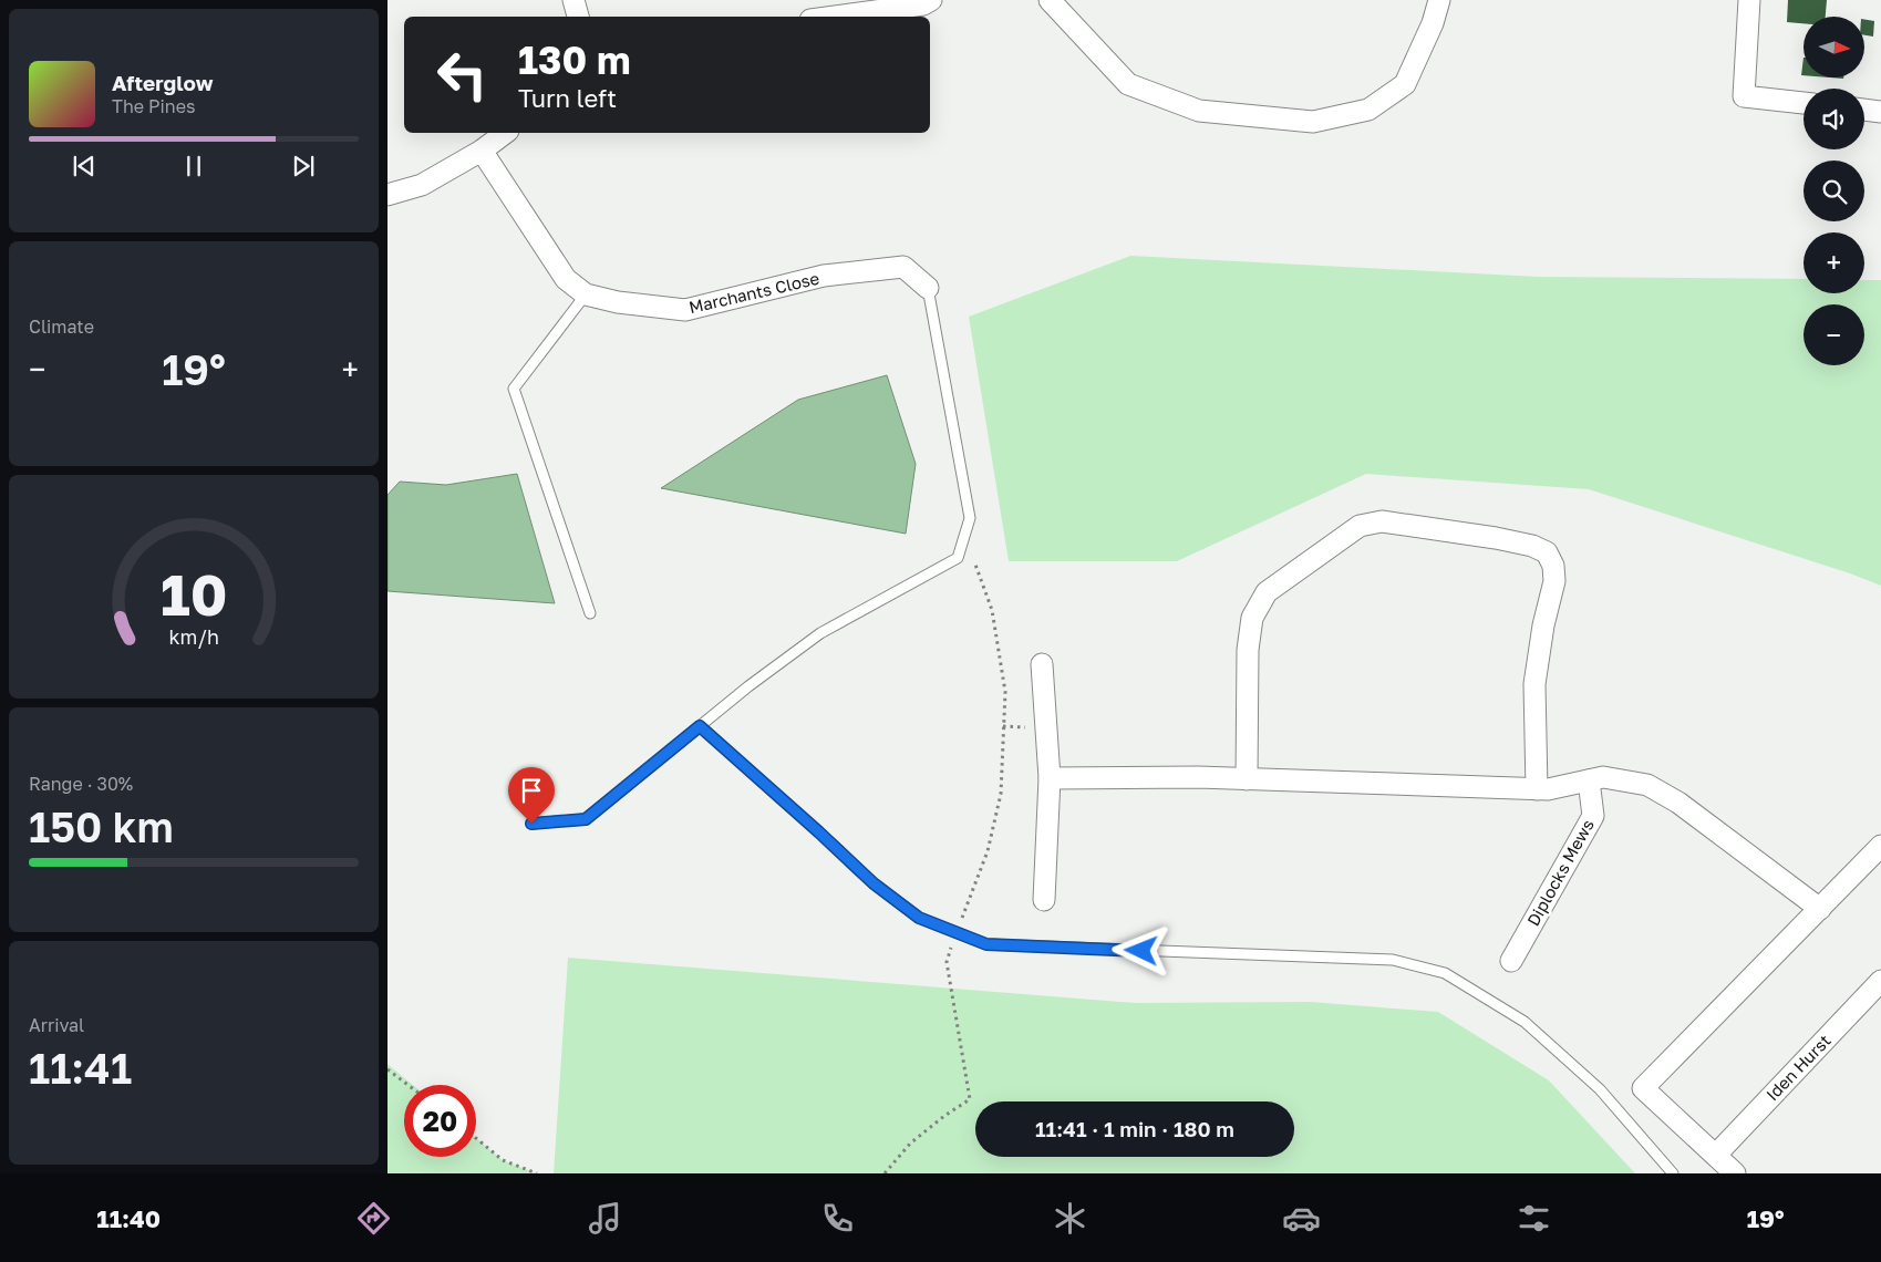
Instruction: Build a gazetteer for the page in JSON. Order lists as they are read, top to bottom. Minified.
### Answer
{"streets":{"street":["Marchants Close","Diplocks Mews","Iden Hurst"]},"north":"right","page":{"map_buttons":["+","−"],"turn":["130 m","Turn left"],"song":["Afterglow","The Pines"],"tile":["Climate",["Range · 30%","150 km"],["Arrival","11:41"]],"heat":["−","19°","+"],"limit":"20","trip":"11:41 · 1 min · 180 m","tabs":["11:40","19°"],"gauge":["10","km/h"]}}
